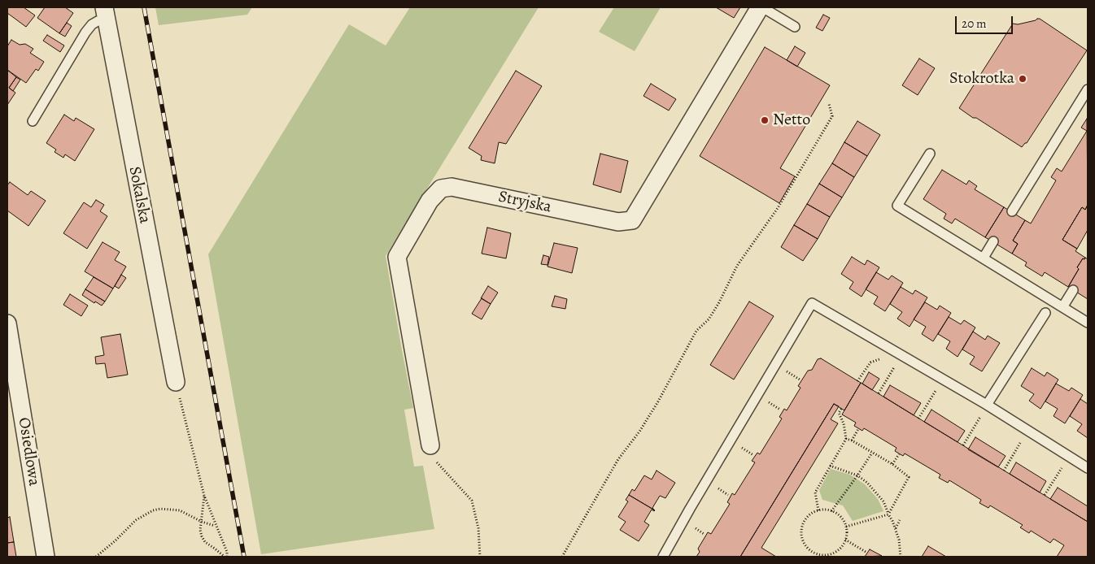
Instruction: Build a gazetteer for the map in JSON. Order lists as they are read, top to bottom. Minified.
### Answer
{"streets":{"street":["Sokalska","Stryjska","Osiedlowa"]},"places":["Stokrotka","Netto"],"scale_bar":"20 m"}
